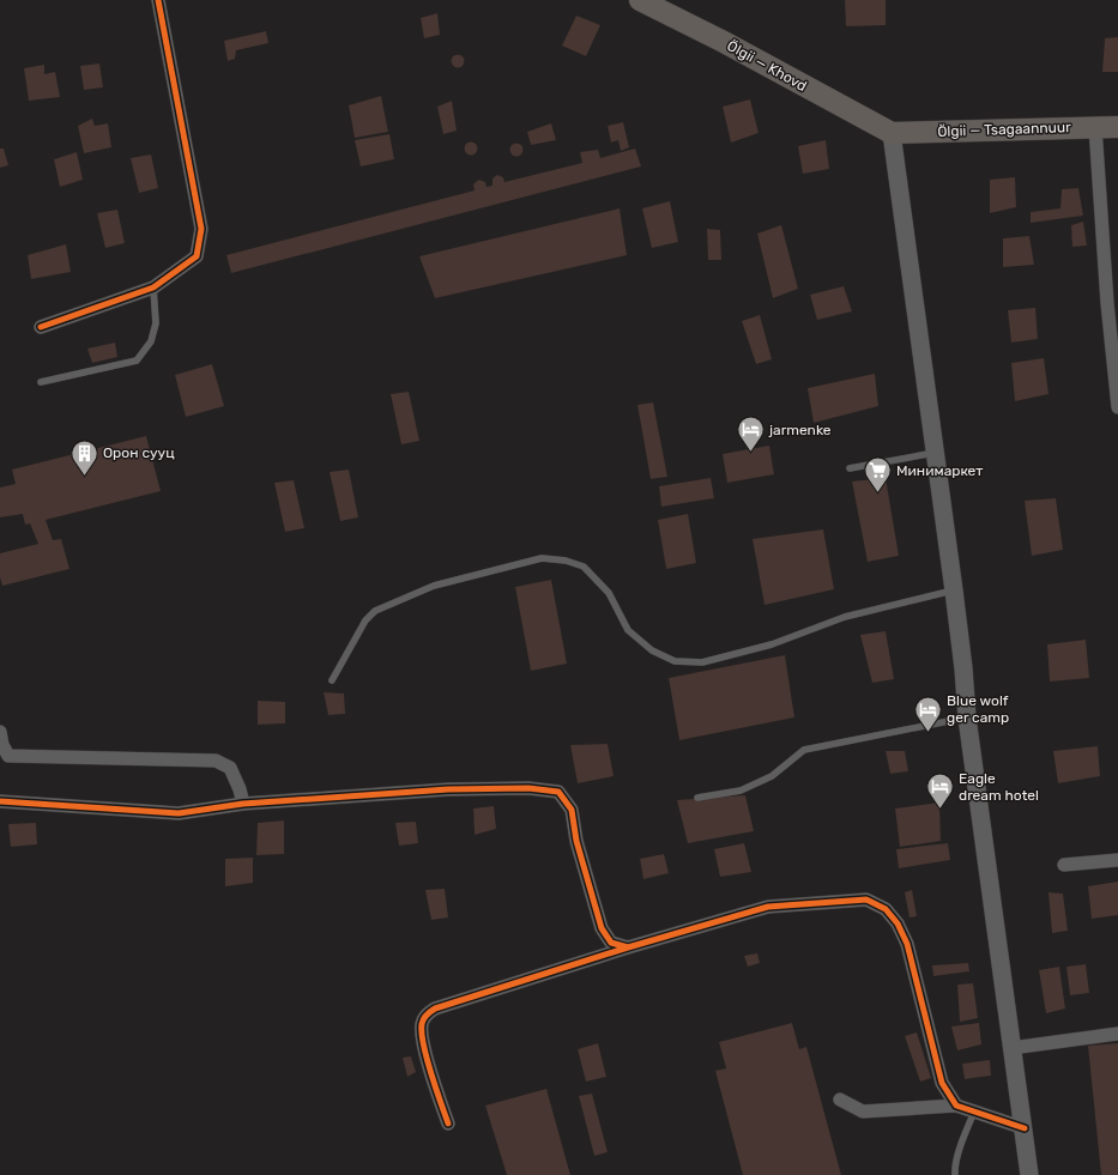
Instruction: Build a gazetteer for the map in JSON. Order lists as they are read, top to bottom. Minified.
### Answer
{"streets":{"highway":["Ölgii — Khovd","Ölgii — Tsagaannuur"]},"crossings":[["Ölgii — Khovd","Ölgii — Tsagaannuur"]],"places":{"hotel":["jarmenke","Blue wolf ger camp","Eagle dream hotel"],"building":["Орон сууц"],"supermarket":["Минимаркет"]}}
